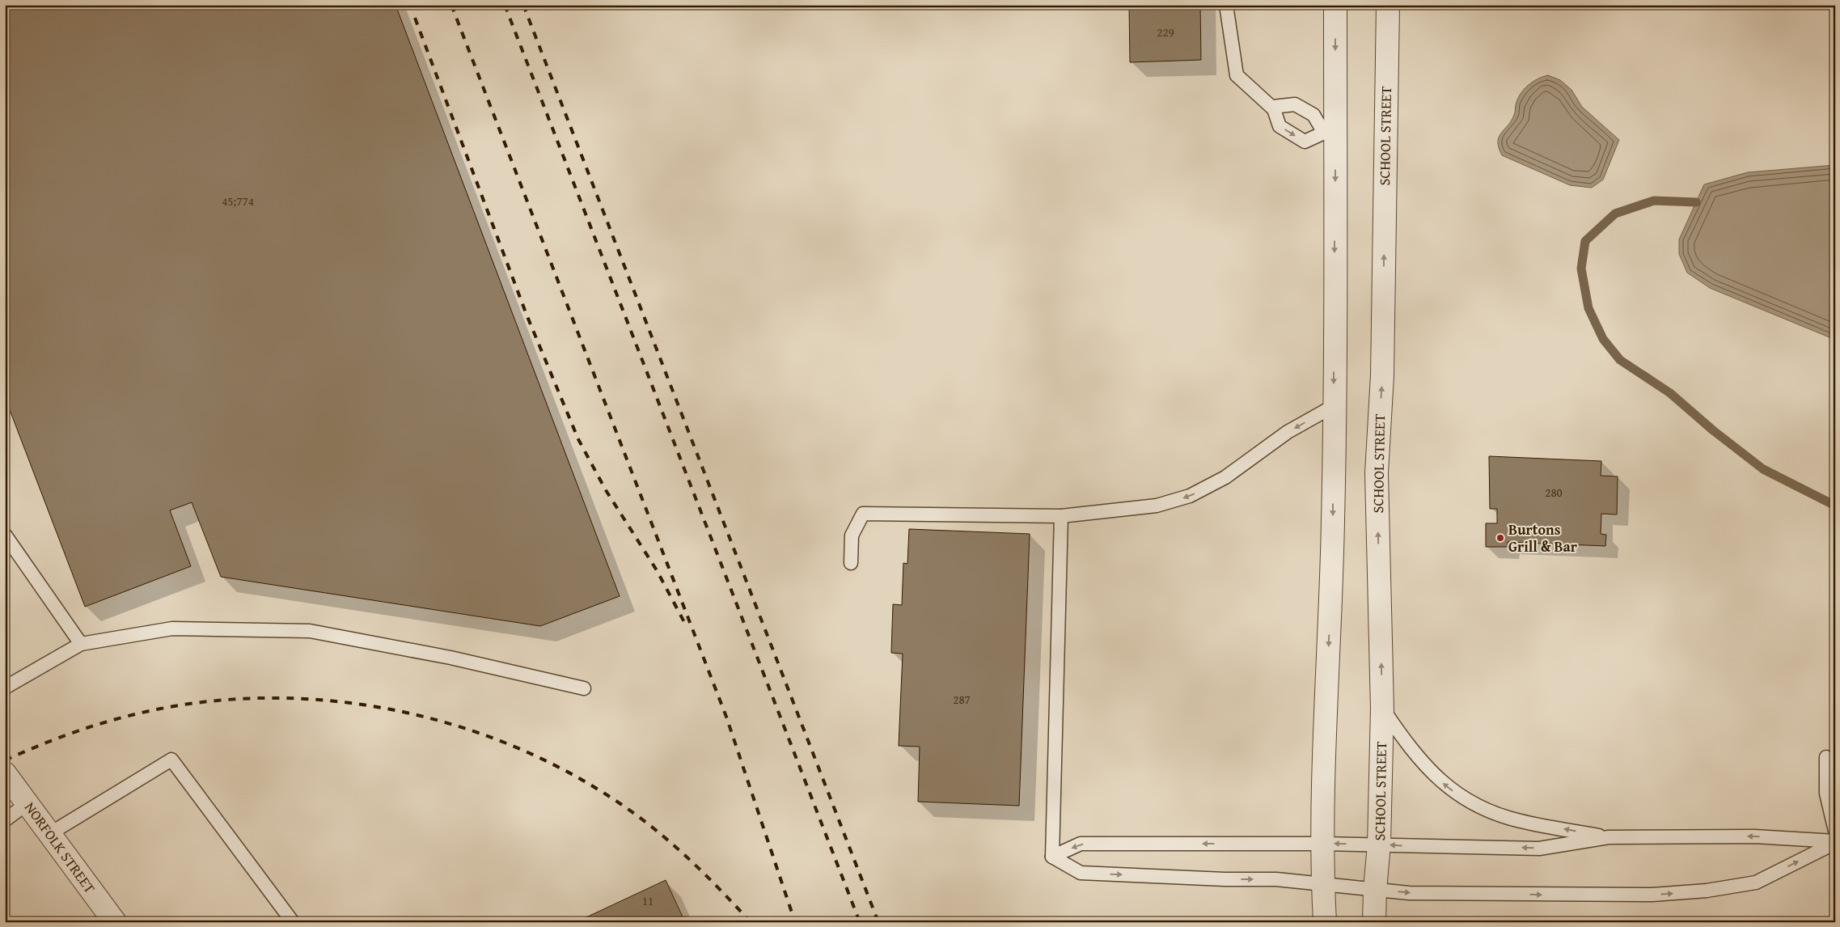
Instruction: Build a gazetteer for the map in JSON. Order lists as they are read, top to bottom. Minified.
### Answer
{"streets":{"street":["SCHOOL STREET","NORFOLK STREET"]},"places":["Burtons Grill & Bar"],"house_numbers":["229","45;774","280","287","11"]}
